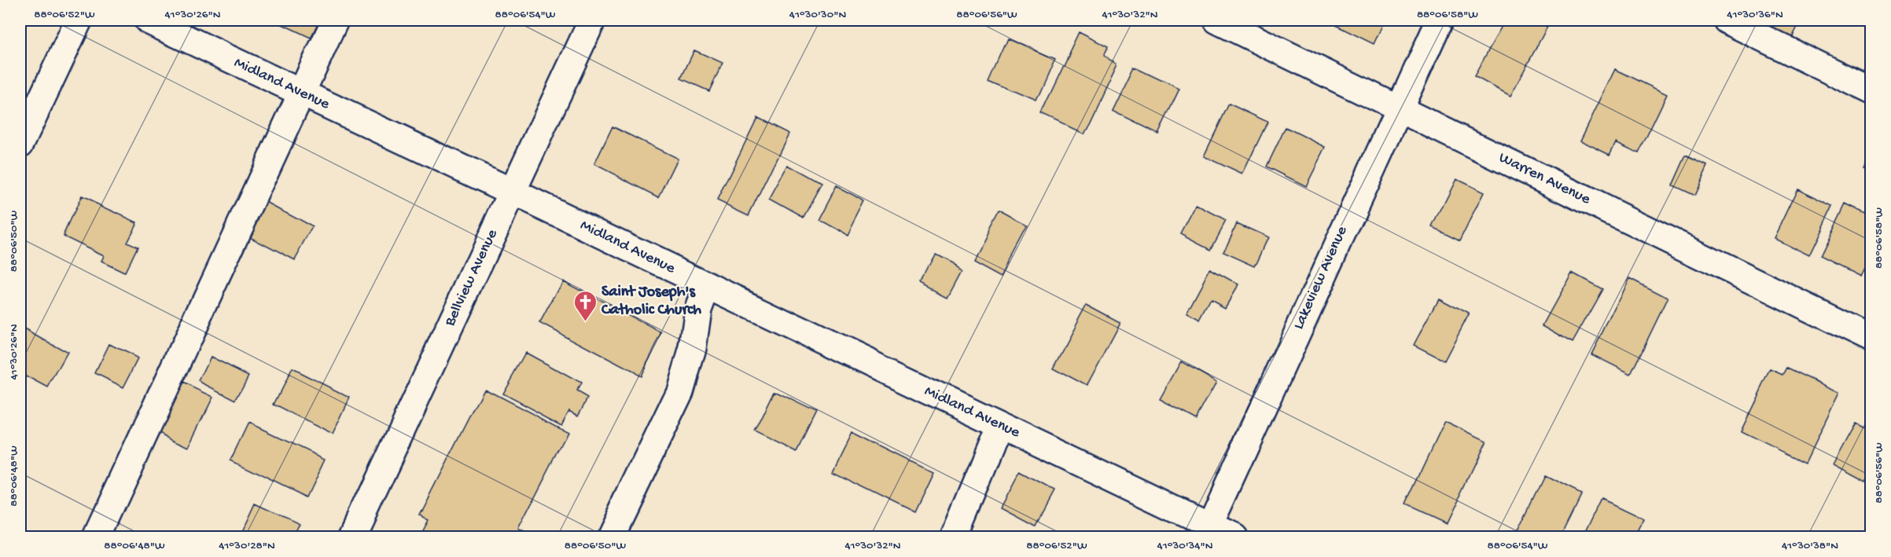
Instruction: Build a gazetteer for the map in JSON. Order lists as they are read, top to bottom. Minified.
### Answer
{"streets":{"street":["Midland Avenue","Warren Avenue","Bellview Avenue","Lakeview Avenue"]},"crossings":[["Midland Avenue","Bellview Avenue"],["Midland Avenue","Lakeview Avenue"],["Warren Avenue","Lakeview Avenue"]],"places":{"church":["Saint Joseph's Catholic Church"]},"coordinates":["88°06'52\"W","41°30'26\"N","88°06'54\"W","41°30'30\"N","88°06'56\"W","41°30'32\"N","88°06'58\"W","41°30'36\"N","88°06'50\"W","88°06'48\"W","41°30'28\"N","41°30'34\"N","41°30'38\"N"]}
